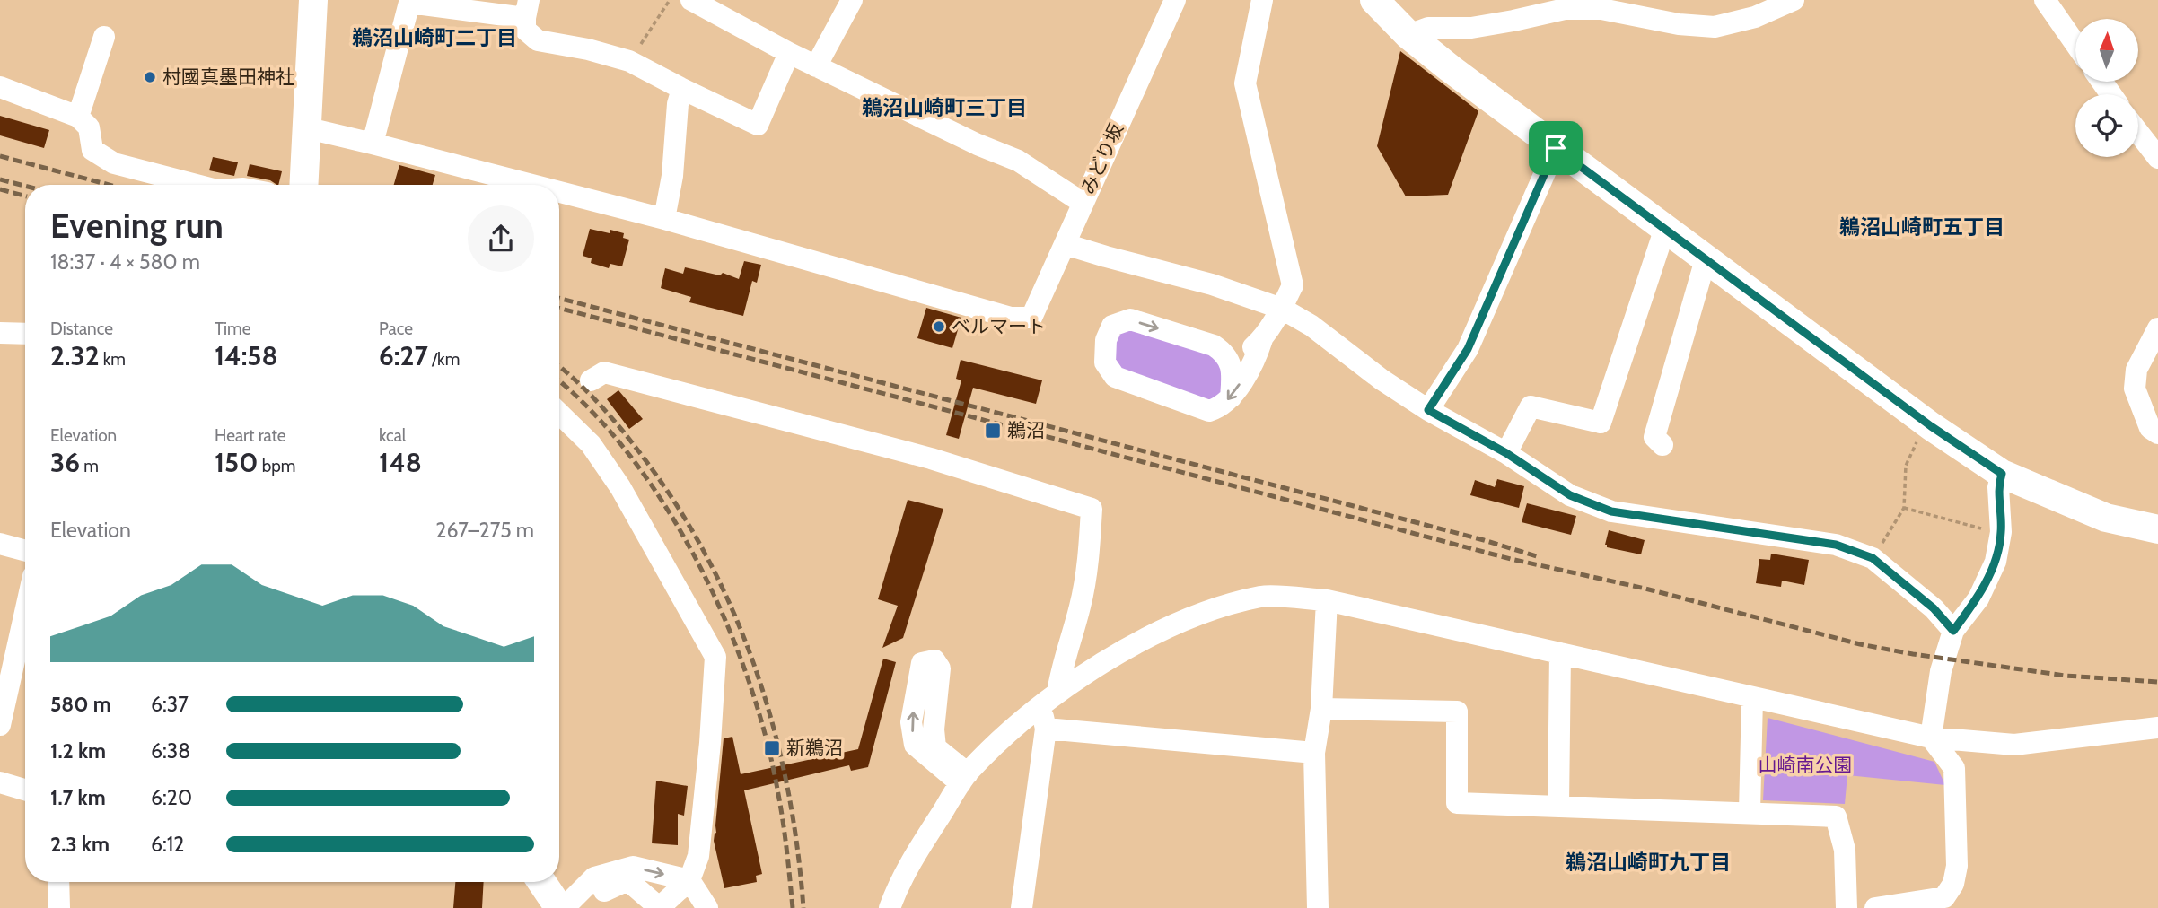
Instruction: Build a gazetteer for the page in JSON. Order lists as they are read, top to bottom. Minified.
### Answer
{"streets":{"street":["みどり坂"]},"districts":["鵜沼山崎町二丁目","鵜沼山崎町三丁目","鵜沼山崎町五丁目","鵜沼山崎町九丁目"],"parks":["山崎南公園"],"places":{"other":["村國真墨田神社","ベルマート"],"transit":["鵜沼","新鵜沼"]},"north":"top","page":{"heading":["Evening run","18:37 · 4 × 580 m"],"stats":[["Distance","2.32 km"],["Time","14:58"],["Pace","6:27 /km"],["Elevation","36 m"],["Heart rate","150 bpm"],["kcal","148"]],"chart":["Elevation","267–275 m"],"list":[{"name":"580 m","note":"6:37"},{"name":"1.2 km","note":"6:38"},{"name":"1.7 km","note":"6:20"},{"name":"2.3 km","note":"6:12"}]}}
